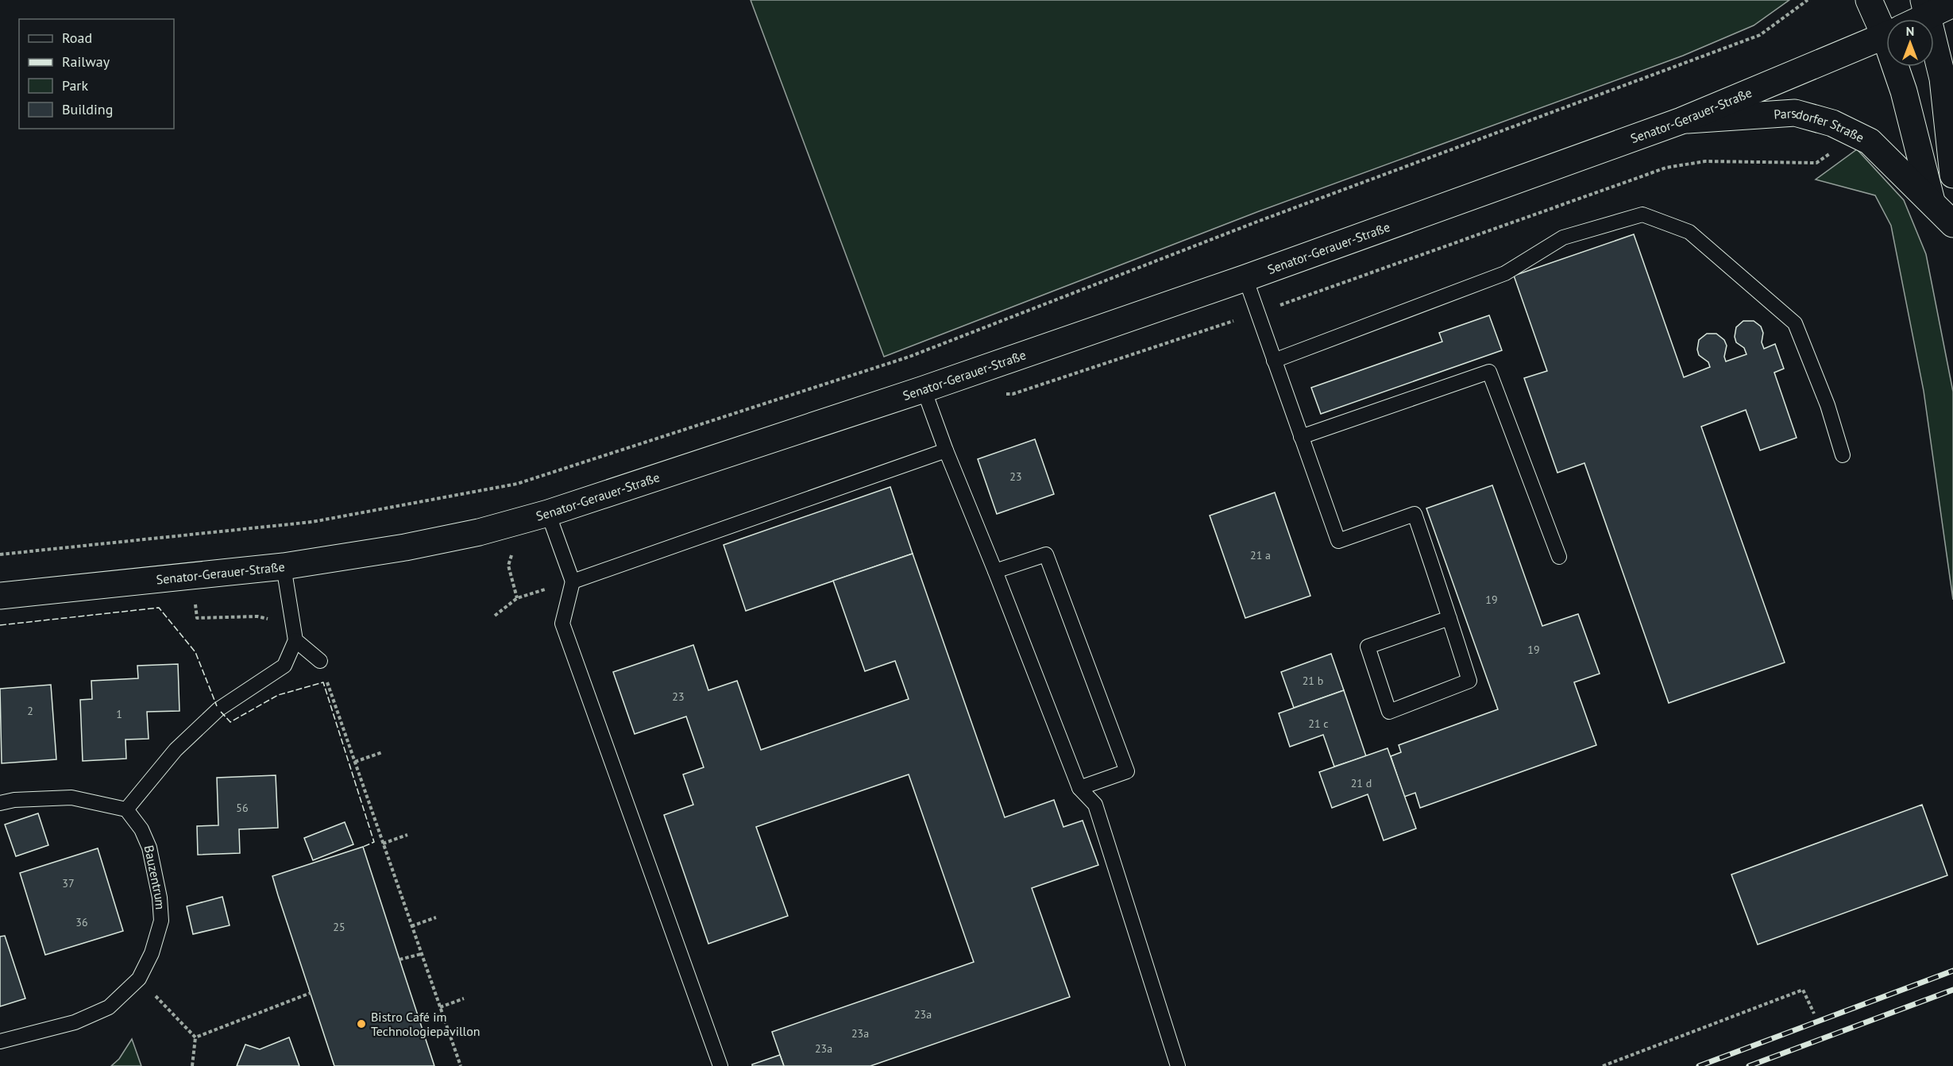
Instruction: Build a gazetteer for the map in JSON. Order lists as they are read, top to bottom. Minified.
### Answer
{"streets":{"street":["Senator-Gerauer-Straße","Parsdorfer Straße"],"lane":["Bauzentrum"]},"crossings":[["Senator-Gerauer-Straße","Parsdorfer Straße"]],"places":["Bistro Café im Technologiepavillon"],"house_numbers":["23","21 a","19","19","21 b","23","2","1","21 c","21 d","56","37","36","25","23a","23a","23a"],"legend":["Road","Railway","Park","Building"],"north":"top"}
